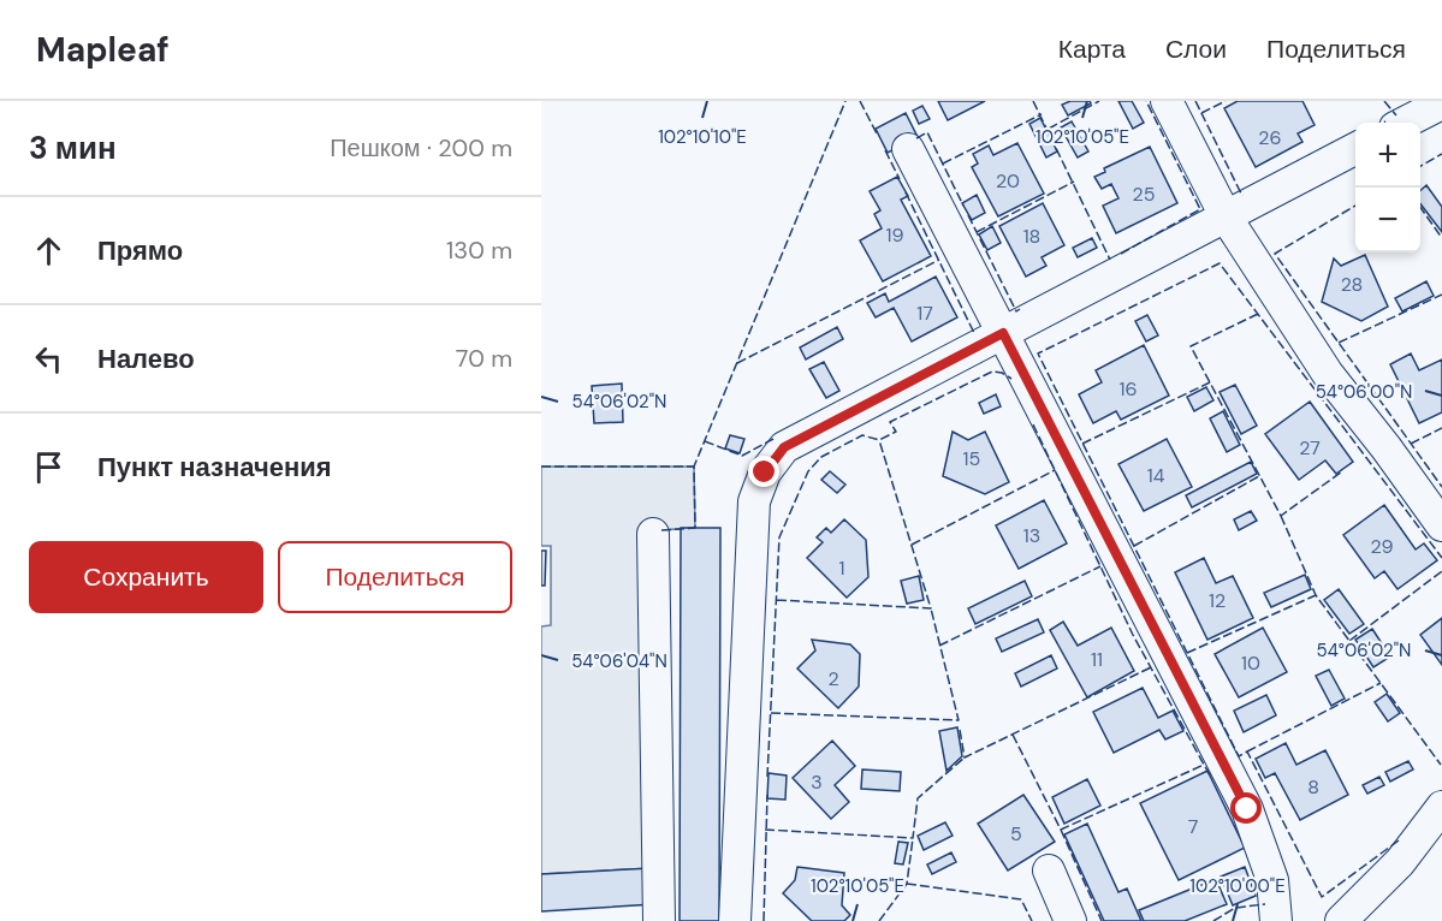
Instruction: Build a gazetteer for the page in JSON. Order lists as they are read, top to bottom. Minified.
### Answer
{"house_numbers":["26","20","25","19","18","28","17","16","27","15","14","13","29","1","12","11","10","2","3","8","7","5"],"page":{"header":"Mapleaf","nav":["Карта","Слои","Поделиться"],"heading":["3 мин","Пешком · 200 m"],"map_buttons":["+","−"],"list":[["Прямо","130 m"],["Налево","70 m"],"Пункт назначения"],"buttons":["Сохранить","Поделиться"]},"coordinates":["102°10'10\"E","102°10'05\"E","54°06'00\"N","54°06'02\"N","54°06'04\"N","102°10'00\"E"]}
